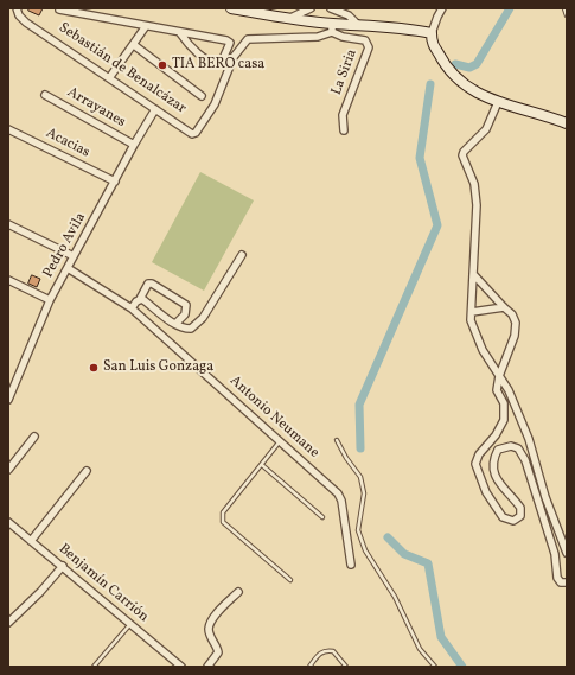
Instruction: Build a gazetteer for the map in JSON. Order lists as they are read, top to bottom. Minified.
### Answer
{"streets":{"street":["Sebastián de Benalcázar","La Siria","Arrayanes","Acacias","Pedro Avila","Antonio Neumane","Benjamín Carrión"]},"crossings":[["Sebastián de Benalcázar","La Siria"],["Sebastián de Benalcázar","Pedro Avila"],["Arrayanes","Pedro Avila"],["Acacias","Pedro Avila"],["Pedro Avila","Antonio Neumane"]],"places":["TIA BERO casa","San Luis Gonzaga"]}
